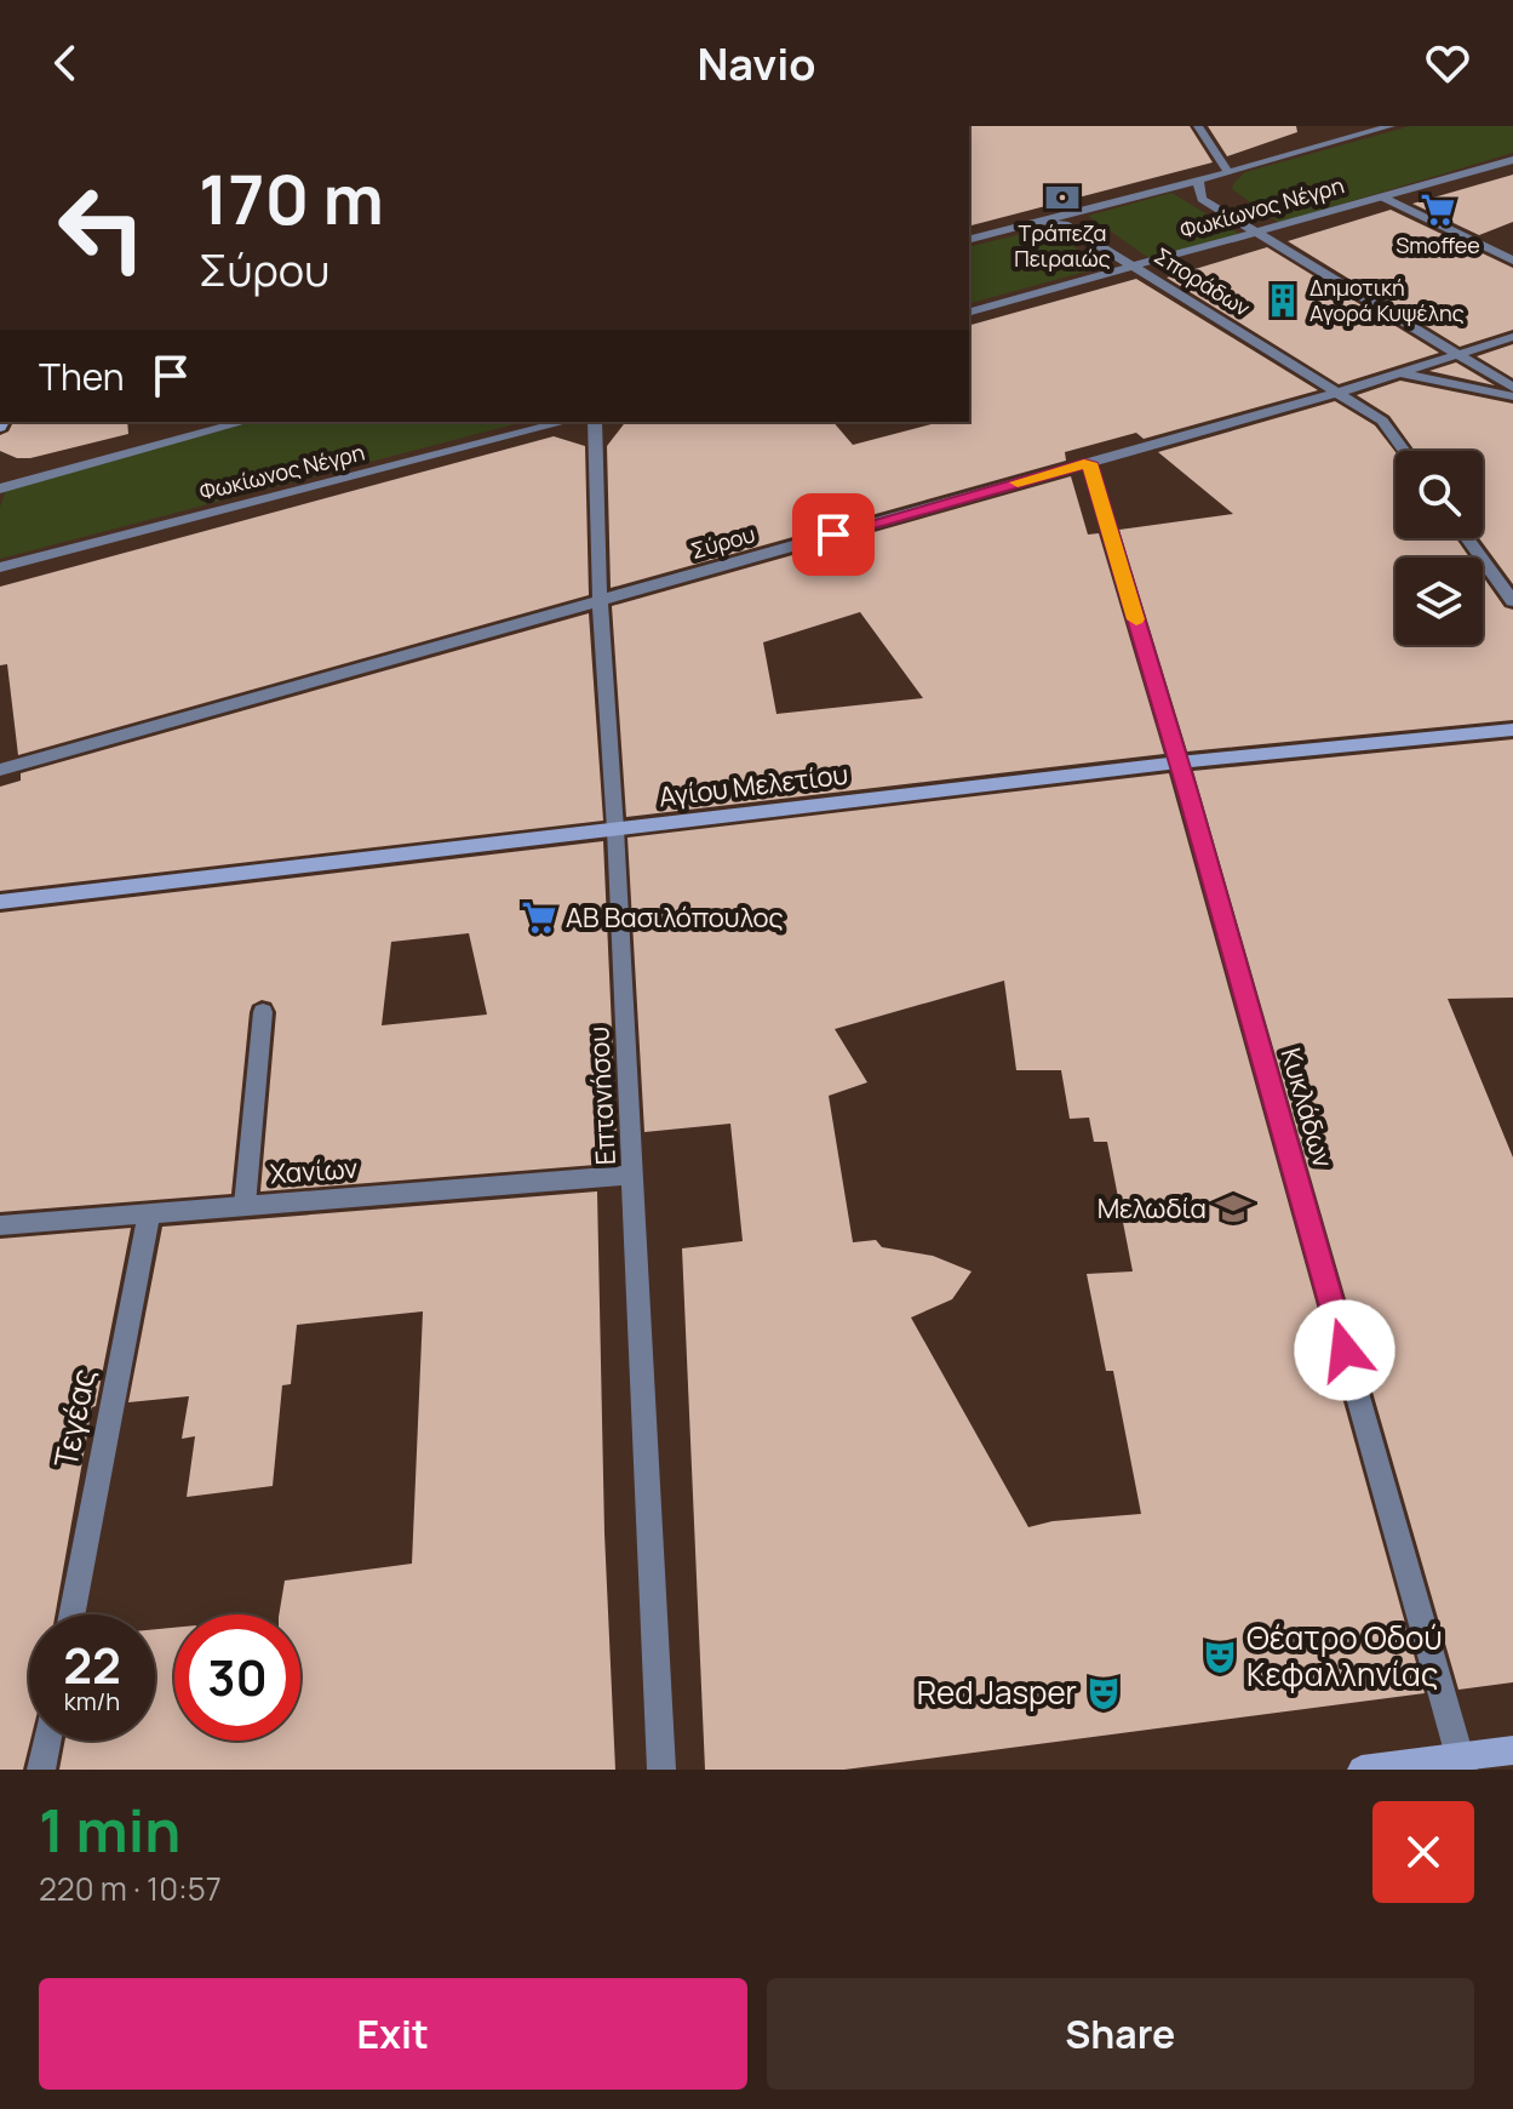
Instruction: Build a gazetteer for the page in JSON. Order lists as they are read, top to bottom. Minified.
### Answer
{"streets":{"street":["Φωκίωνος Νέγρη","Σποράδων","Σύρου","Αγίου Μελετίου","Επτανήσου","Κυκλάδων","Χανίων","Τεγέας"]},"crossings":[["Φωκίωνος Νέγρη","Σποράδων"],["Σποράδων","Σύρου"],["Σύρου","Επτανήσου"],["Σύρου","Κυκλάδων"],["Αγίου Μελετίου","Επτανήσου"],["Αγίου Μελετίου","Κυκλάδων"],["Επτανήσου","Χανίων"],["Χανίων","Τεγέας"]],"places":{"bank":["Τράπεζα Πειραιώς"],"supermarket":["Smoffee","ΑΒ Βασιλόπουλος"],"building":["Δημοτική Αγορά Κυψέλης"],"school or university":["Μελωδία"],"theatre":["Θέατρο Οδού Κεφαλληνίας","Red Jasper"]},"page":{"header":"Navio","turn":["170 m","Σύρου"],"then":"Then","speed":"22 km/h","limit":"30","heading":["1 min","220 m · 10:57"],"buttons":["Exit","Share"]}}
